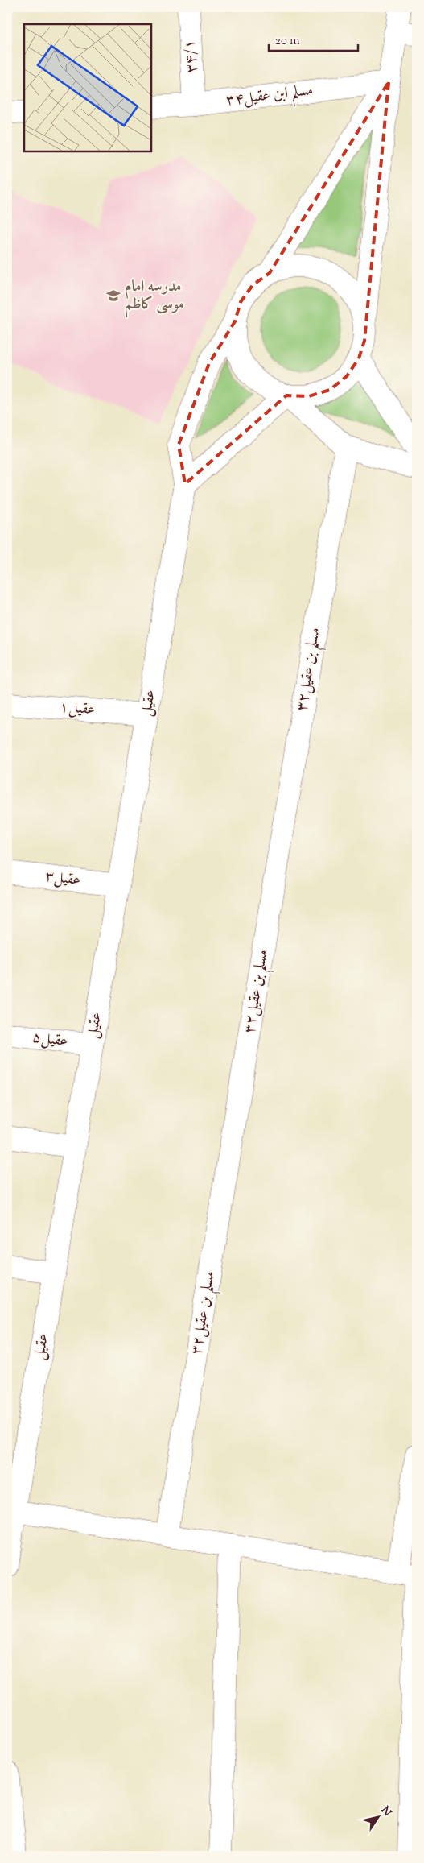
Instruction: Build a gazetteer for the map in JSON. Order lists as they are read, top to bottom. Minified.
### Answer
{"streets":{"street":["۳۴/۱","مسلم ابن عقیل۳۴","مسلم بن عقیل۳۲","عقیل","عقیل۱","عقیل۳","عقیل۵"]},"crossings":[["۳۴/۱","مسلم ابن عقیل۳۴"],["عقیل","عقیل۱"],["عقیل","عقیل۳"],["عقیل","عقیل۵"]],"places":{"school or university":["مدرسه امام موسی کاظم"]},"scale_bar":"20 m","north":"top right"}
